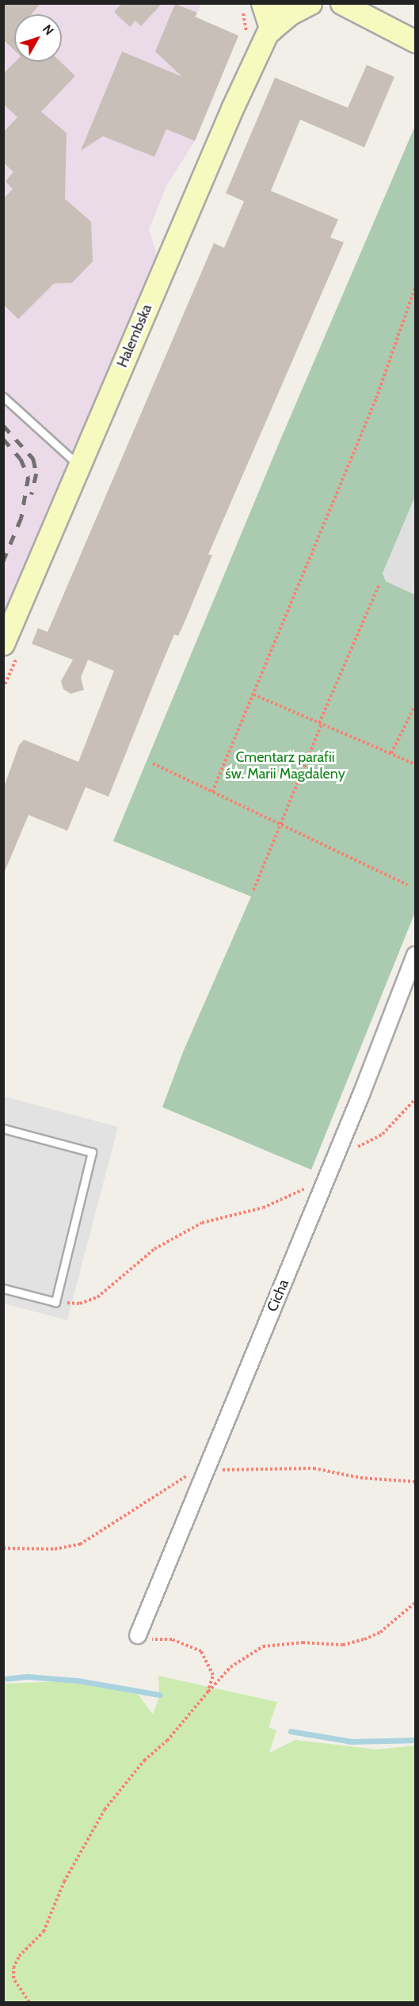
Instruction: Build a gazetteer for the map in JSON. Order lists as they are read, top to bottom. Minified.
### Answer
{"streets":{"street":["Halembska","Cicha"]},"parks":["Cmentarz parafii św. Marii Magdaleny"],"north":"top right"}
